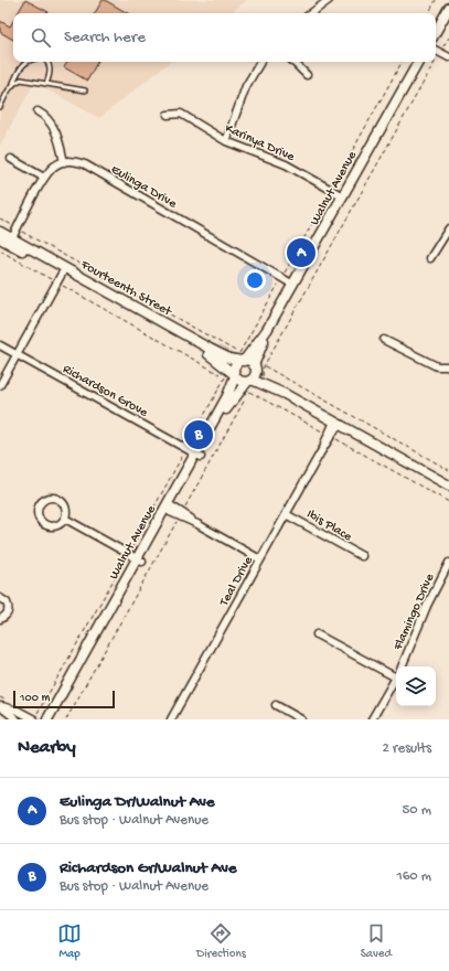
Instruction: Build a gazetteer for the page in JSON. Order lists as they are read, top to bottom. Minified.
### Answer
{"streets":{"street":["Karinya Drive","Eulinga Drive","Walnut Avenue","Fourteenth Street","Richardson Grove","Ibis Place","Teal Drive","Flamingo Drive"]},"crossings":[["Karinya Drive","Walnut Avenue"],["Eulinga Drive","Walnut Avenue"],["Walnut Avenue","Fourteenth Street"],["Walnut Avenue","Richardson Grove"],["Ibis Place","Teal Drive"]],"scale_bar":"100 m","page":{"search":"Search here","pins":["A","B"],"scale":"100 m","heading":["Nearby","2 results"],"list":[{"mark":"A","name":"Eulinga Dr/Walnut Ave","note":"Bus stop · Walnut Avenue","value":"50 m"},{"mark":"B","name":"Richardson Gr/Walnut Ave","note":"Bus stop · Walnut Avenue","value":"160 m"}],"nav":["Map","Directions","Saved"]}}
